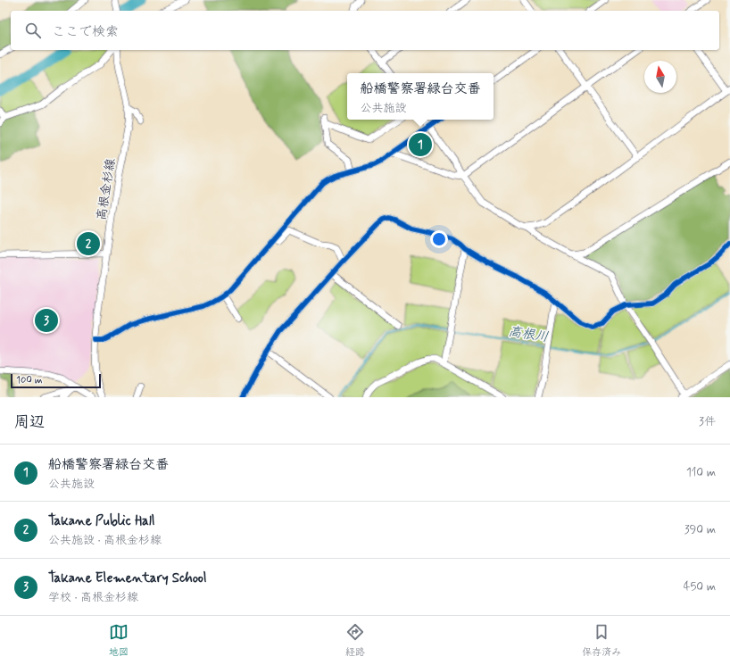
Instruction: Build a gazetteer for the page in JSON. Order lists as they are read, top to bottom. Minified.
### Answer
{"streets":{"street":["高根金杉線"]},"water":["高根川"],"scale_bar":"100 m","north":"top","page":{"search":"ここで検索","popup":["船橋警察署緑台交番","公共施設"],"pins":["1","2","3"],"scale":"100 m","heading":["周辺","3件"],"list":[{"mark":"1","name":"船橋警察署緑台交番","note":"公共施設","value":"110 m"},{"mark":"2","name":"Takane Public Hall","note":"公共施設 · 高根金杉線","value":"390 m"},{"mark":"3","name":"Takane Elementary School","note":"学校 · 高根金杉線","value":"450 m"}],"nav":["地図","経路","保存済み"]}}
